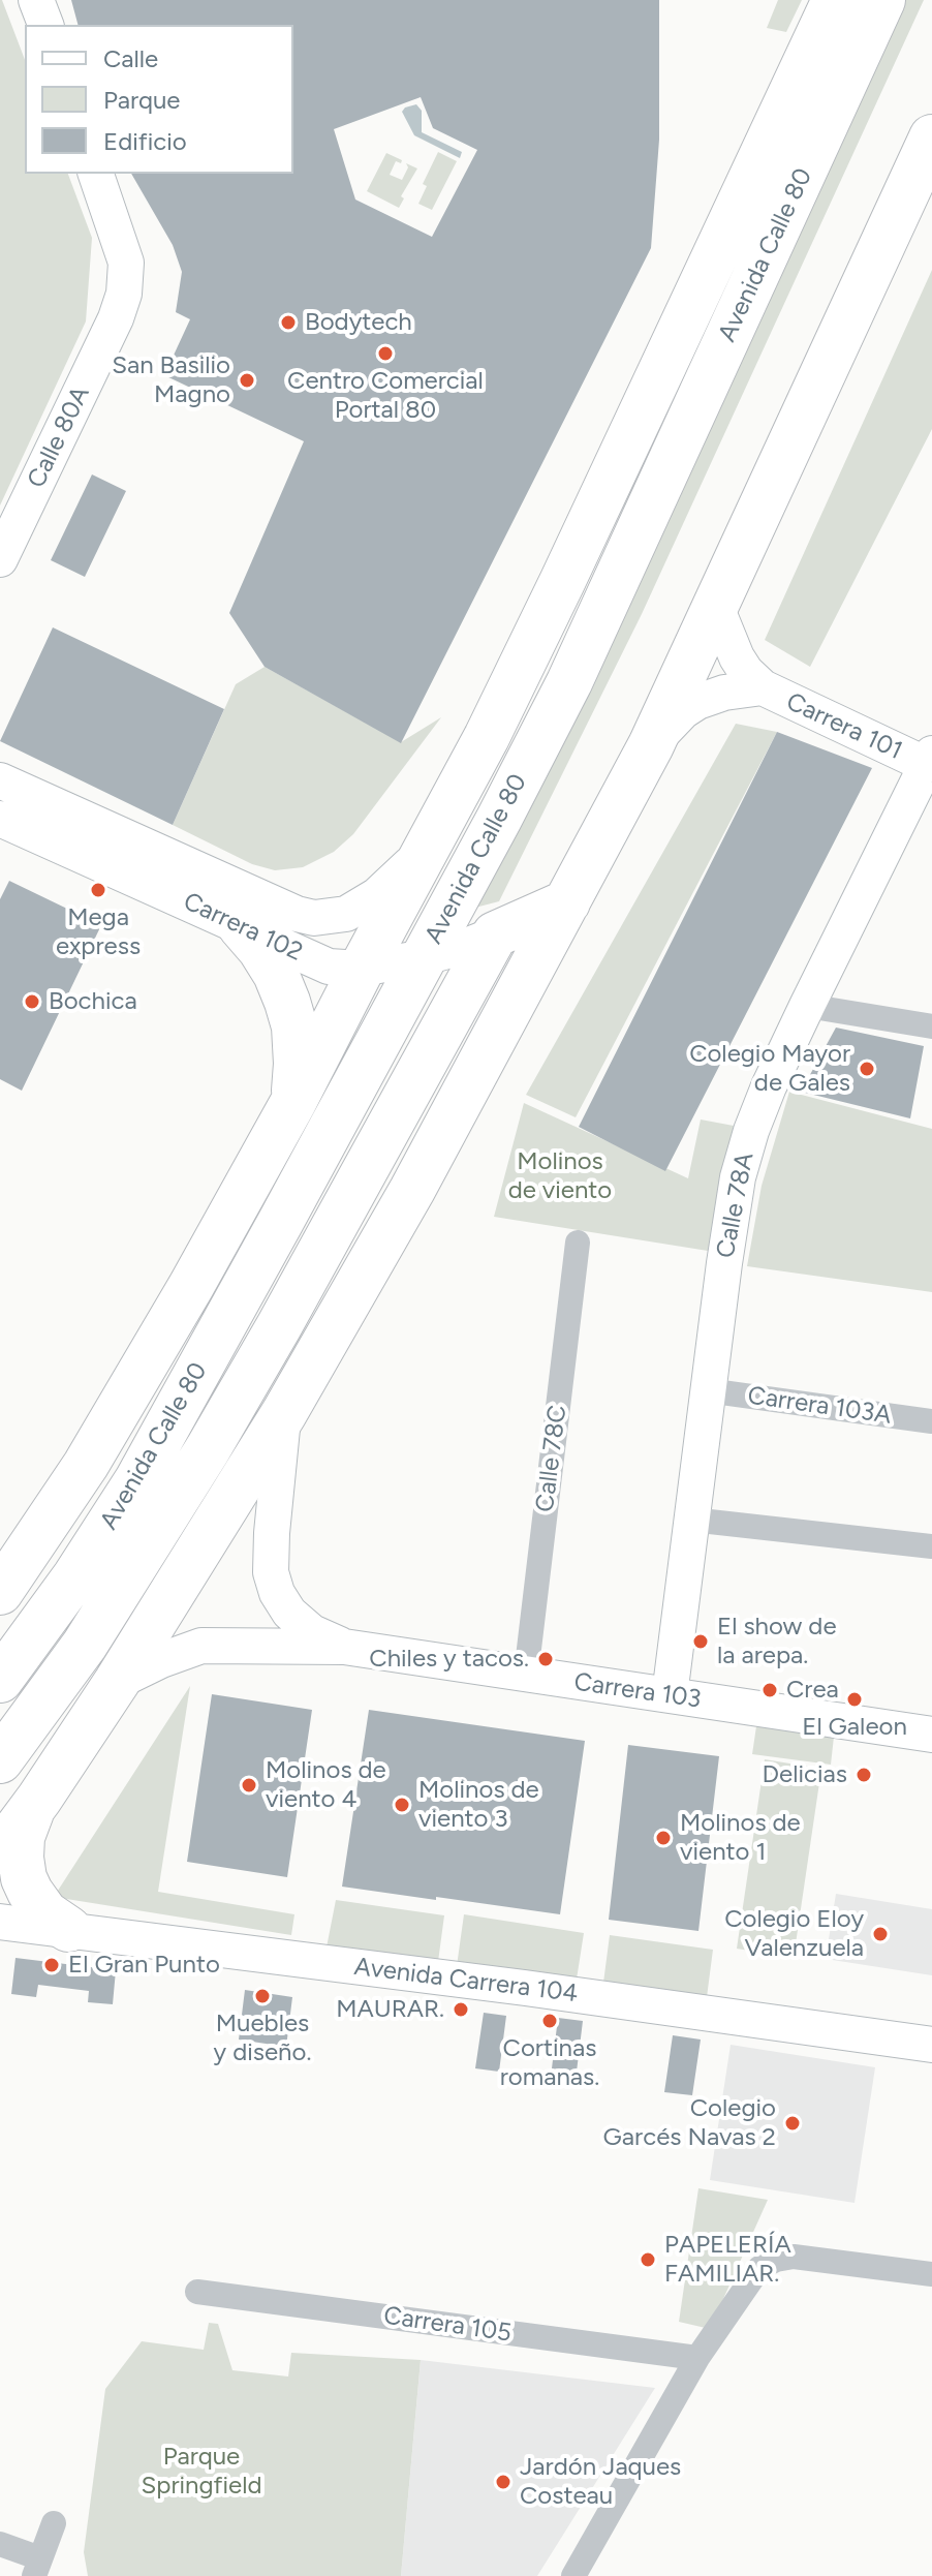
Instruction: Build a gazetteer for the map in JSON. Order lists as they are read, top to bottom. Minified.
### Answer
{"streets":{"highway":["Avenida Calle 80"],"street":["Calle 80A","Carrera 101","Carrera 102","Calle 78A","Carrera 103A","Calle 78C","Carrera 103","Avenida Carrera 104","Carrera 105"]},"crossings":[["Avenida Calle 80","Carrera 102"],["Carrera 101","Calle 78A"],["Calle 78A","Carrera 103A"],["Calle 78A","Carrera 103"],["Calle 78C","Carrera 103"]],"parks":["Molinos de viento","Parque Springfield"],"places":["Bodytech","Centro Comercial Portal 80","San Basilio Magno","Mega express","Bochica","Colegio Mayor de Gales","El show de la arepa.","Chiles y tacos.","Crea","El Galeon","Delicias","Molinos de viento 4","Molinos de viento 3","Molinos de viento 1","Colegio Eloy Valenzuela","El Gran Punto","Muebles y diseño.","MAURAR.","Cortinas romanas.","Colegio Garcés Navas 2","PAPELERÍA FAMILIAR.","Jardón Jaques Costeau"],"legend":["Calle","Parque","Edificio"]}
